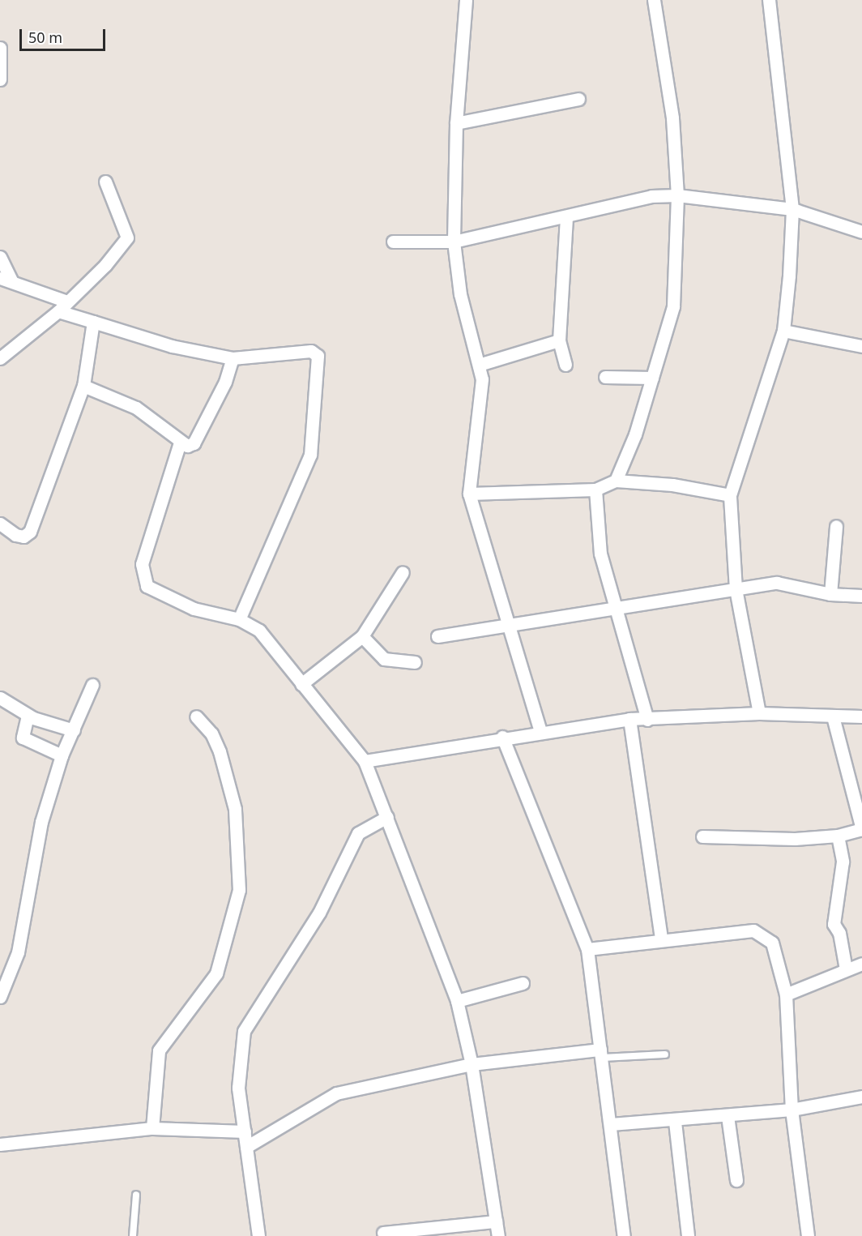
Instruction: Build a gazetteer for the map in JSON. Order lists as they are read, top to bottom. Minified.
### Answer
{"scale_bar":"50 m"}
